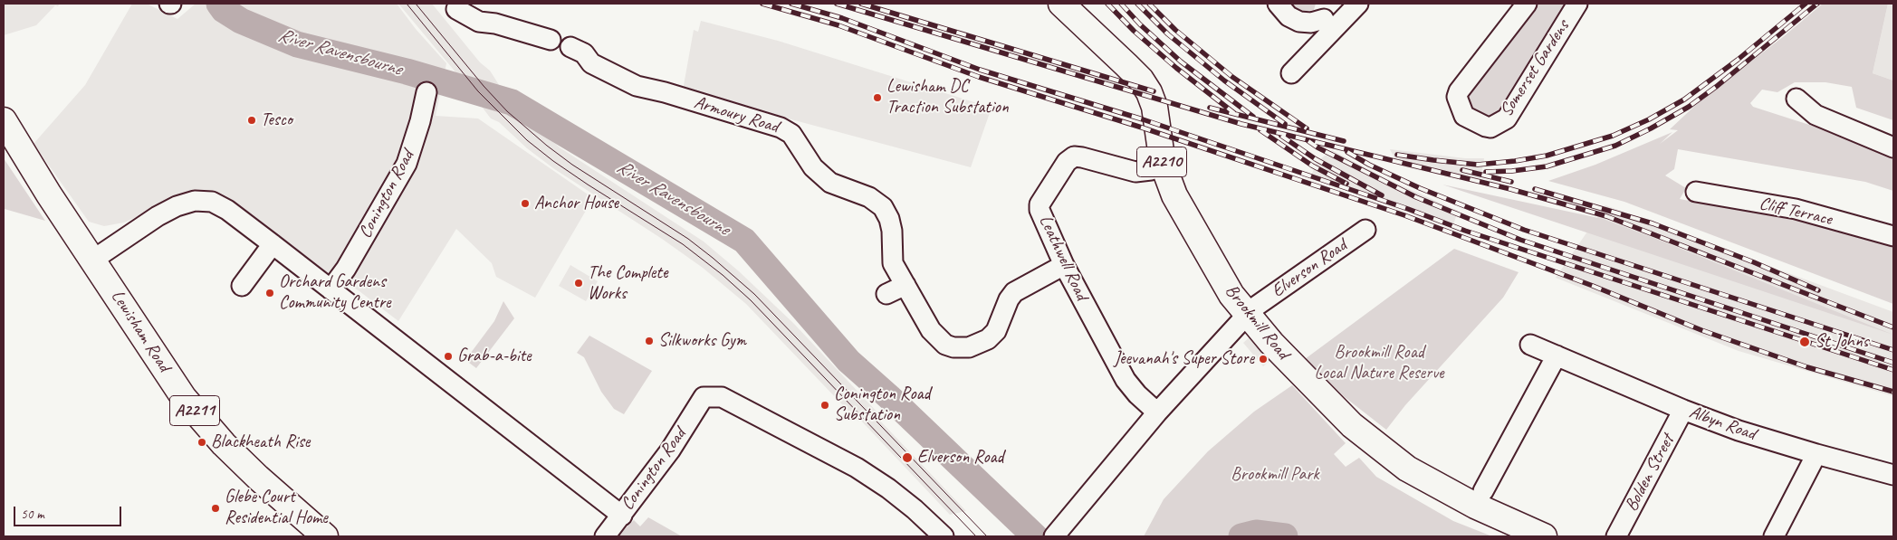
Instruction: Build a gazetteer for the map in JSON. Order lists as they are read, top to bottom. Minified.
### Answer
{"streets":{"main road":["A2210","Brookmill Road","Lewisham Road","A2211"],"street":["Somerset Gardens","Armoury Road","Conington Road","Cliff Terrace","Leathwell Road","Elverson Road","Albyn Road","Bolden Street"]},"crossings":[["Armoury Road","Leathwell Road"],["Conington Road","Lewisham Road"],["Leathwell Road","Elverson Road"],["Leathwell Road","Brookmill Road"],["Elverson Road","Brookmill Road"],["Albyn Road","Bolden Street"]],"water":["River Ravensbourne"],"parks":["Brookmill Road Local Nature Reserve","Brookmill Park"],"places":["Lewisham DC Traction Substation","Tesco","Anchor House","The Complete Works","Orchard Gardens Community Centre","Silkworks Gym","St Johns","Grab-a-bite","Jeevanah's Super Store","Conington Road Substation","Blackheath Rise","Elverson Road","Glebe Court Residential Home"],"scale_bar":"50 m"}
